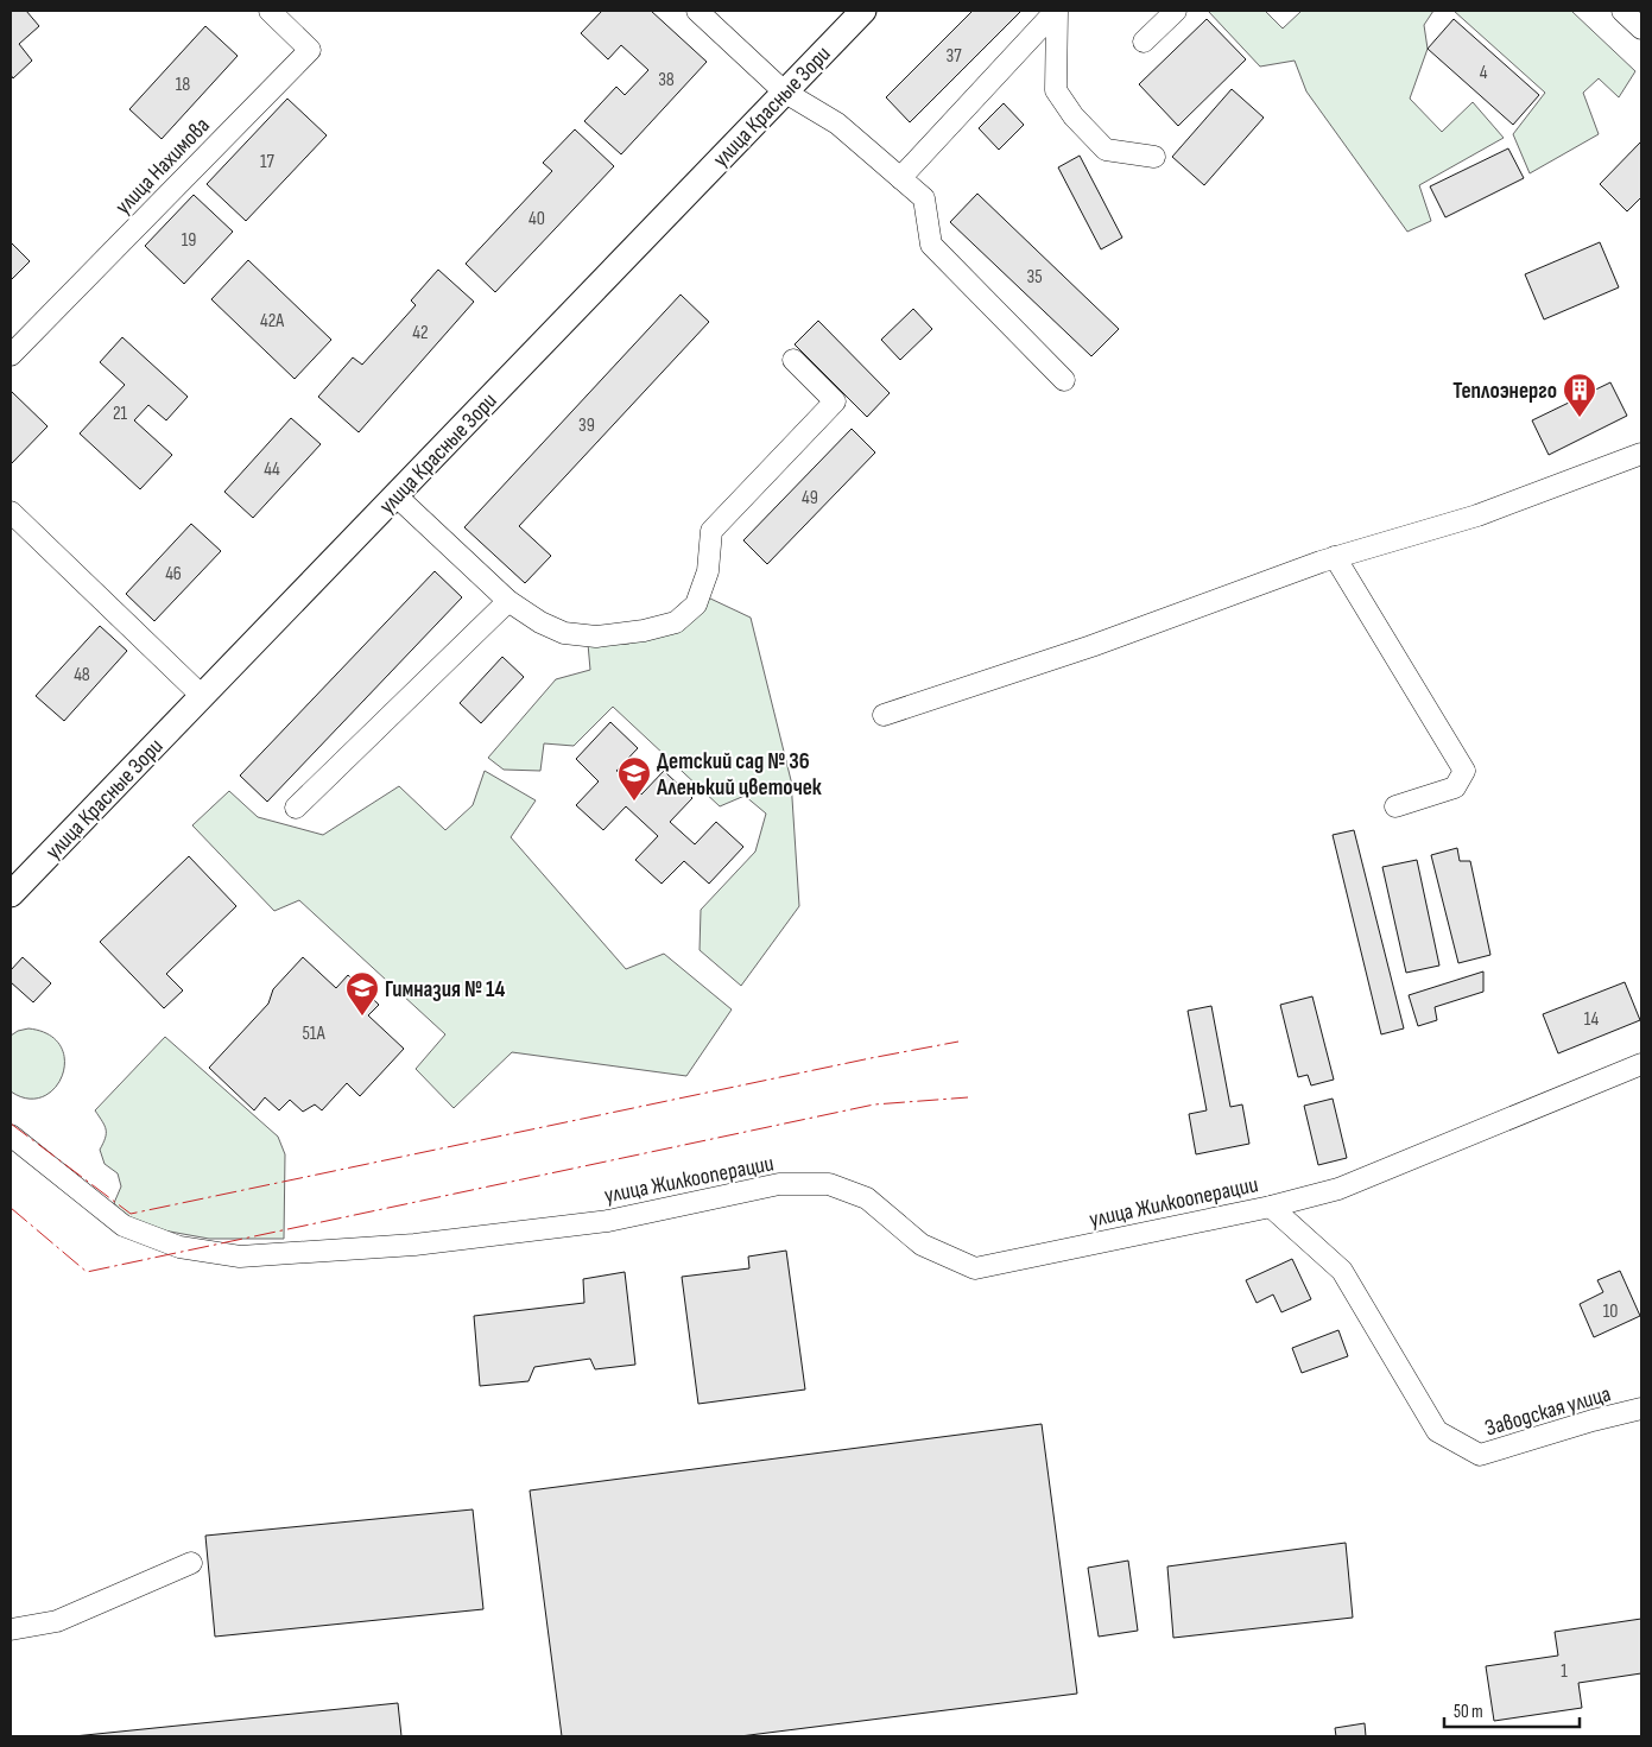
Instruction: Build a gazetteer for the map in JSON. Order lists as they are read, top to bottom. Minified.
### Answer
{"streets":{"main road":["улица Красные Зори"],"street":["улица Нахимова","улица Жилкооперации","Заводская улица"]},"crossings":[["улица Жилкооперации","Заводская улица"]],"places":{"building":["Теплоэнерго"],"school or university":["Детский сад № 36 Аленький цветочек","Гимназия № 14"]},"house_numbers":["37","4","38","18","17","40","19","35","42А","42","21","39","44","49","46","48","14","51А","10","1"],"scale_bar":"50 m"}
